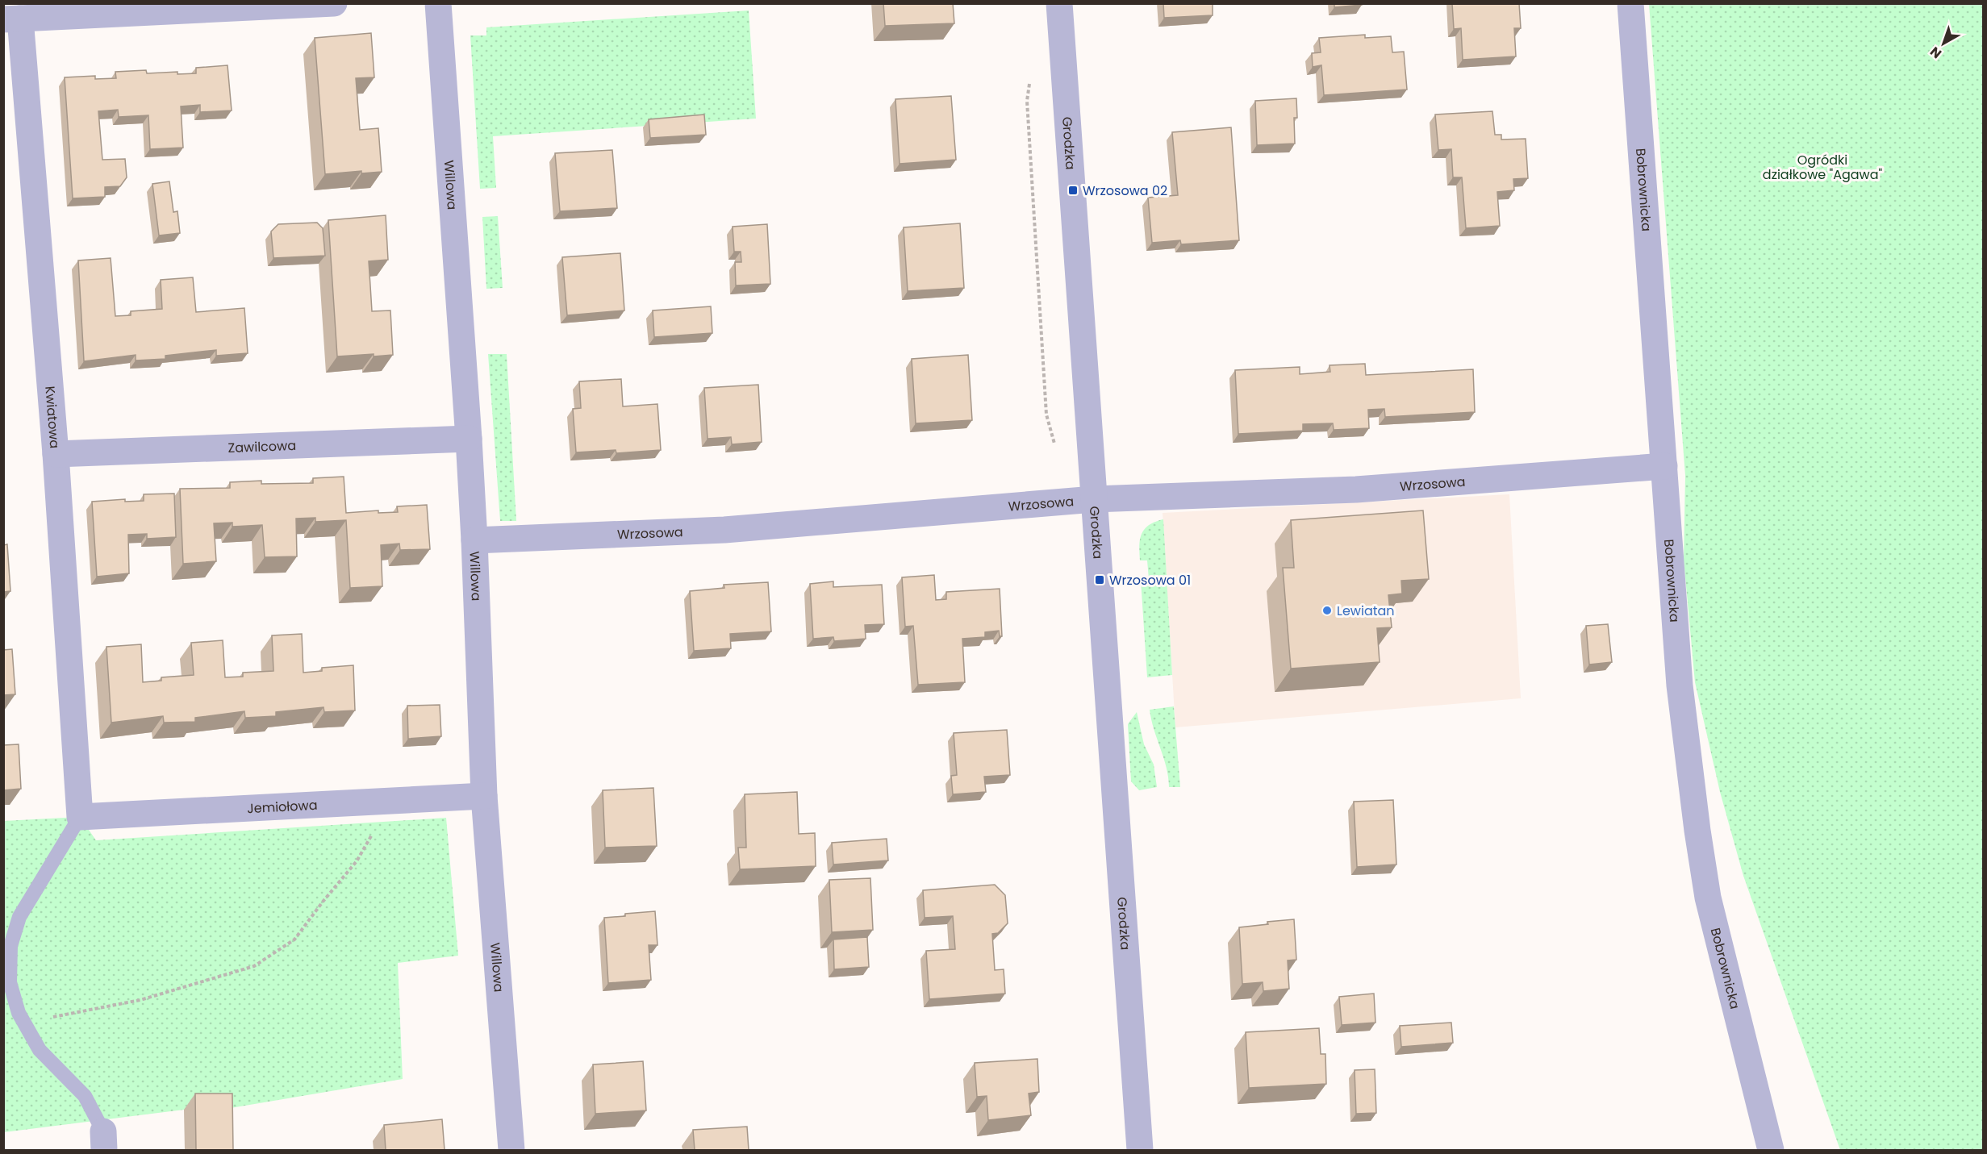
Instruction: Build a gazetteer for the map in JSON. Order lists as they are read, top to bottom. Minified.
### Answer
{"streets":{"street":["Grodzka","Willowa","Bobrownicka","Kwiatowa","Zawilcowa","Wrzosowa","Jemiołowa"]},"crossings":[["Grodzka","Wrzosowa"],["Willowa","Zawilcowa"],["Willowa","Wrzosowa"],["Willowa","Jemiołowa"],["Bobrownicka","Wrzosowa"],["Kwiatowa","Zawilcowa"],["Kwiatowa","Jemiołowa"]],"parks":["Ogródki działkowe \"Agawa\""],"places":{"transit":["Wrzosowa 02","Wrzosowa 01"],"other":["Lewiatan"]},"north":"bottom left"}
